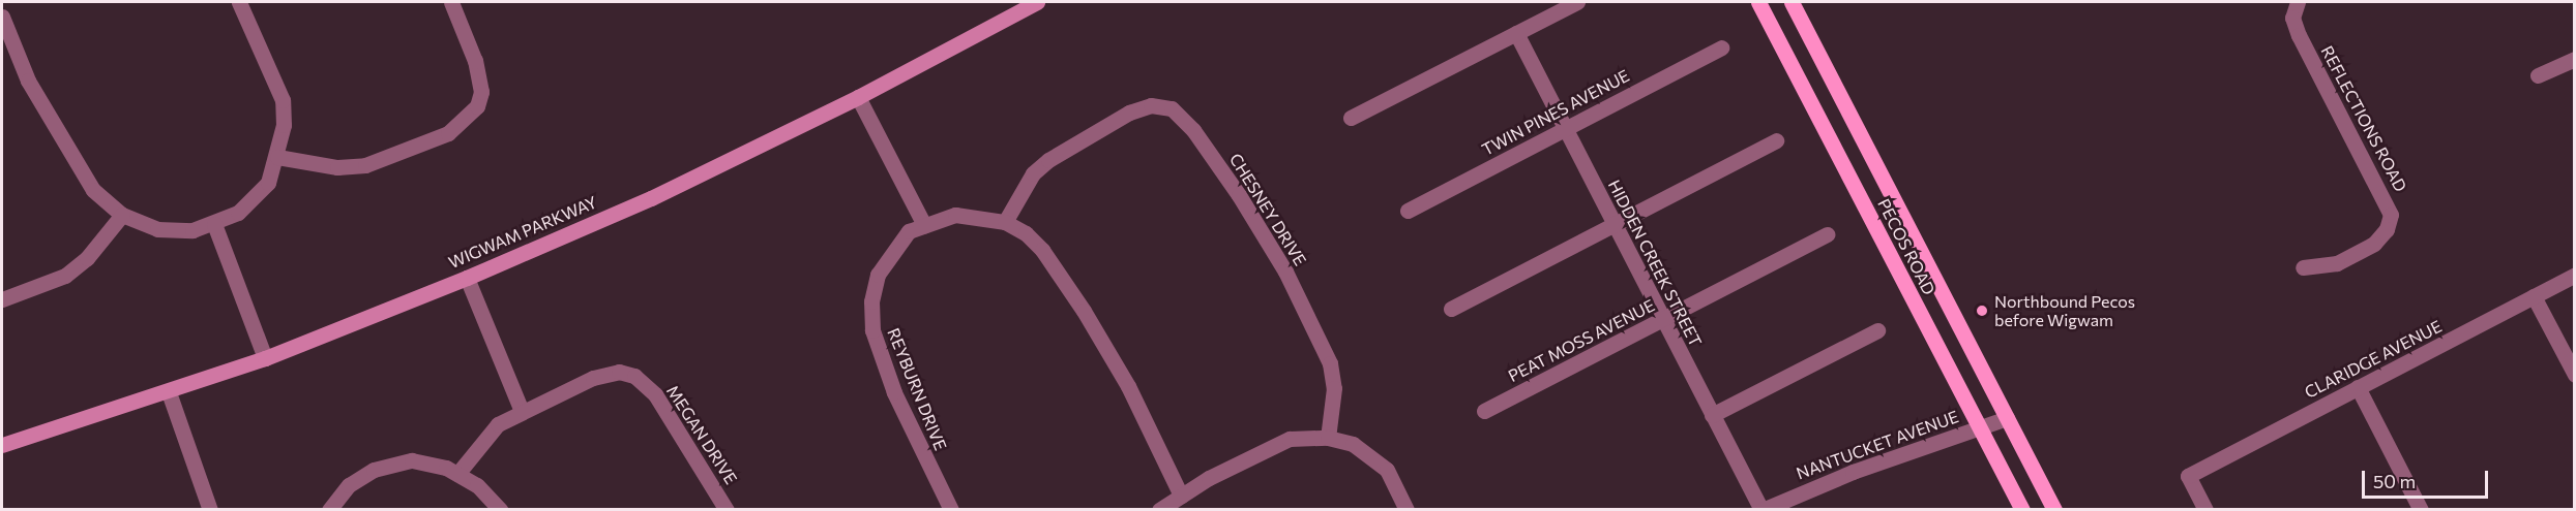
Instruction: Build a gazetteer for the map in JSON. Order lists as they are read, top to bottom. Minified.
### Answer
{"streets":{"main road":["WIGWAM PARKWAY","PECOS ROAD"],"street":["TWIN PINES AVENUE","REFLECTIONS ROAD","CHESNEY DRIVE","HIDDEN CREEK STREET","PEAT MOSS AVENUE","CLARIDGE AVENUE","REYBURN DRIVE","MEGAN DRIVE","NANTUCKET AVENUE"]},"crossings":[["TWIN PINES AVENUE","HIDDEN CREEK STREET"],["CHESNEY DRIVE","REYBURN DRIVE"],["PECOS ROAD","NANTUCKET AVENUE"],["HIDDEN CREEK STREET","PEAT MOSS AVENUE"],["HIDDEN CREEK STREET","NANTUCKET AVENUE"]],"places":["Northbound Pecos before Wigwam"],"scale_bar":"50 m"}
